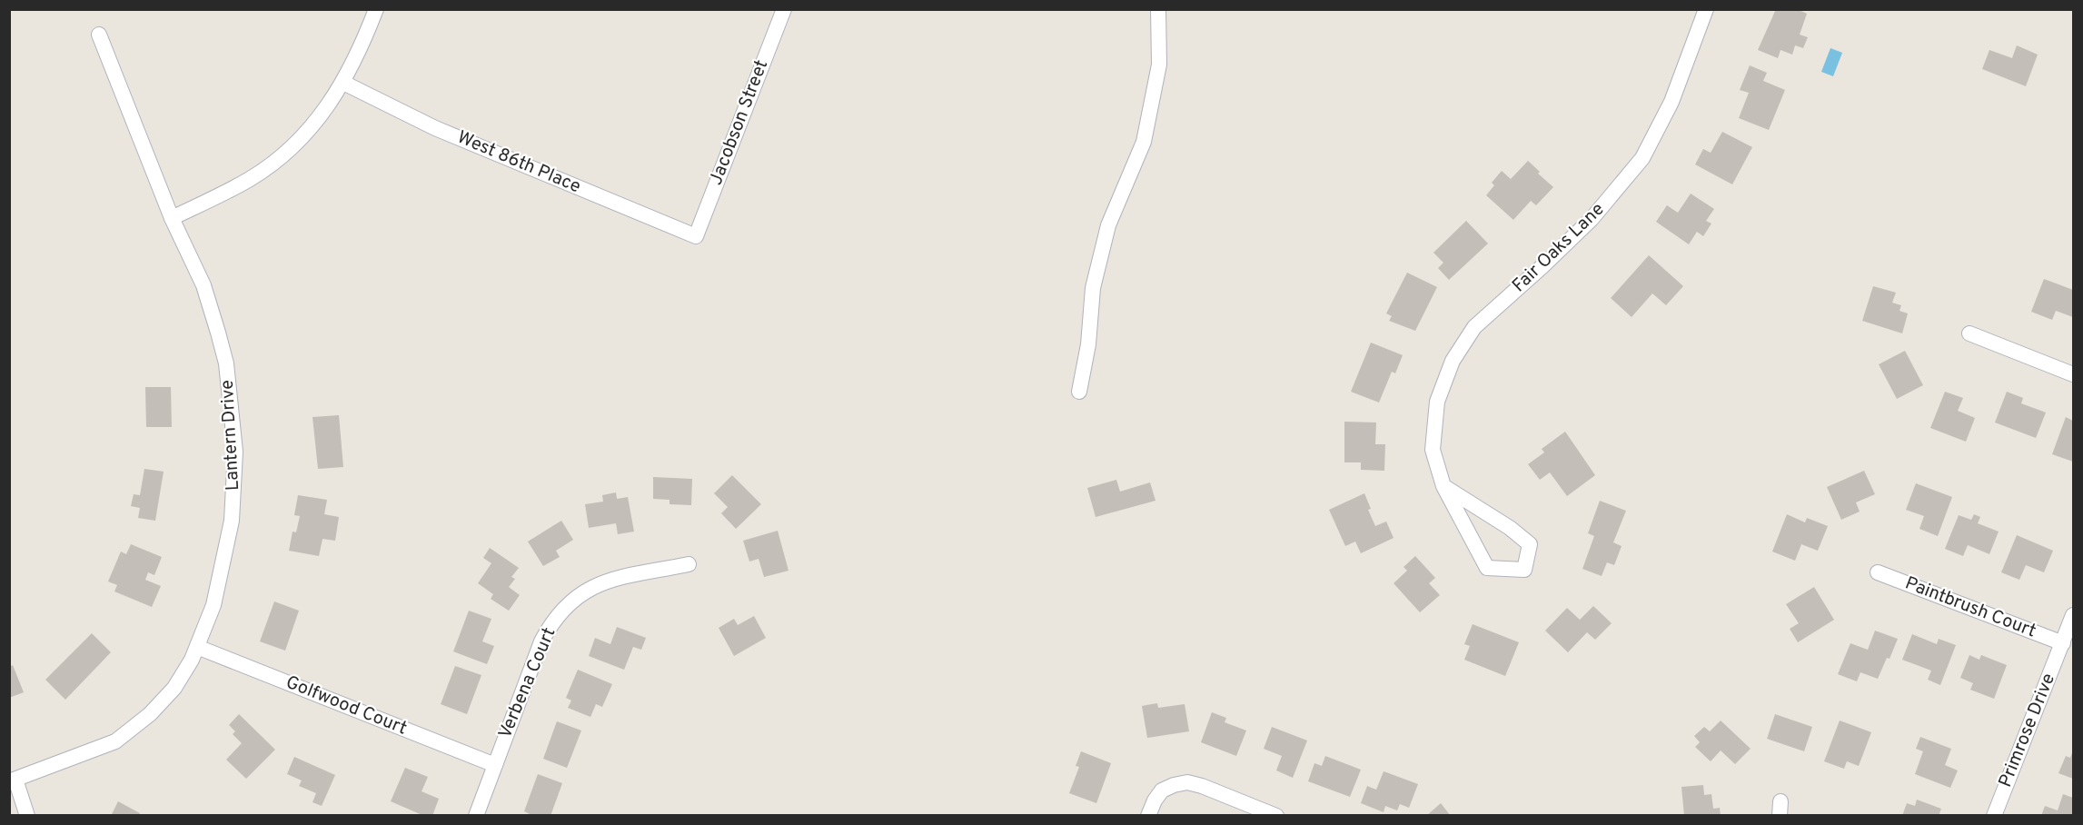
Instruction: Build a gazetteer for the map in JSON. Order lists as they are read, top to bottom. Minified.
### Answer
{"streets":{"street":["Jacobson Street","West 86th Place","Fair Oaks Lane","Lantern Drive","Paintbrush Court","Verbena Court","Golfwood Court","Primrose Drive"]},"crossings":[["Jacobson Street","West 86th Place"],["Lantern Drive","Golfwood Court"],["Paintbrush Court","Primrose Drive"],["Verbena Court","Golfwood Court"]]}
